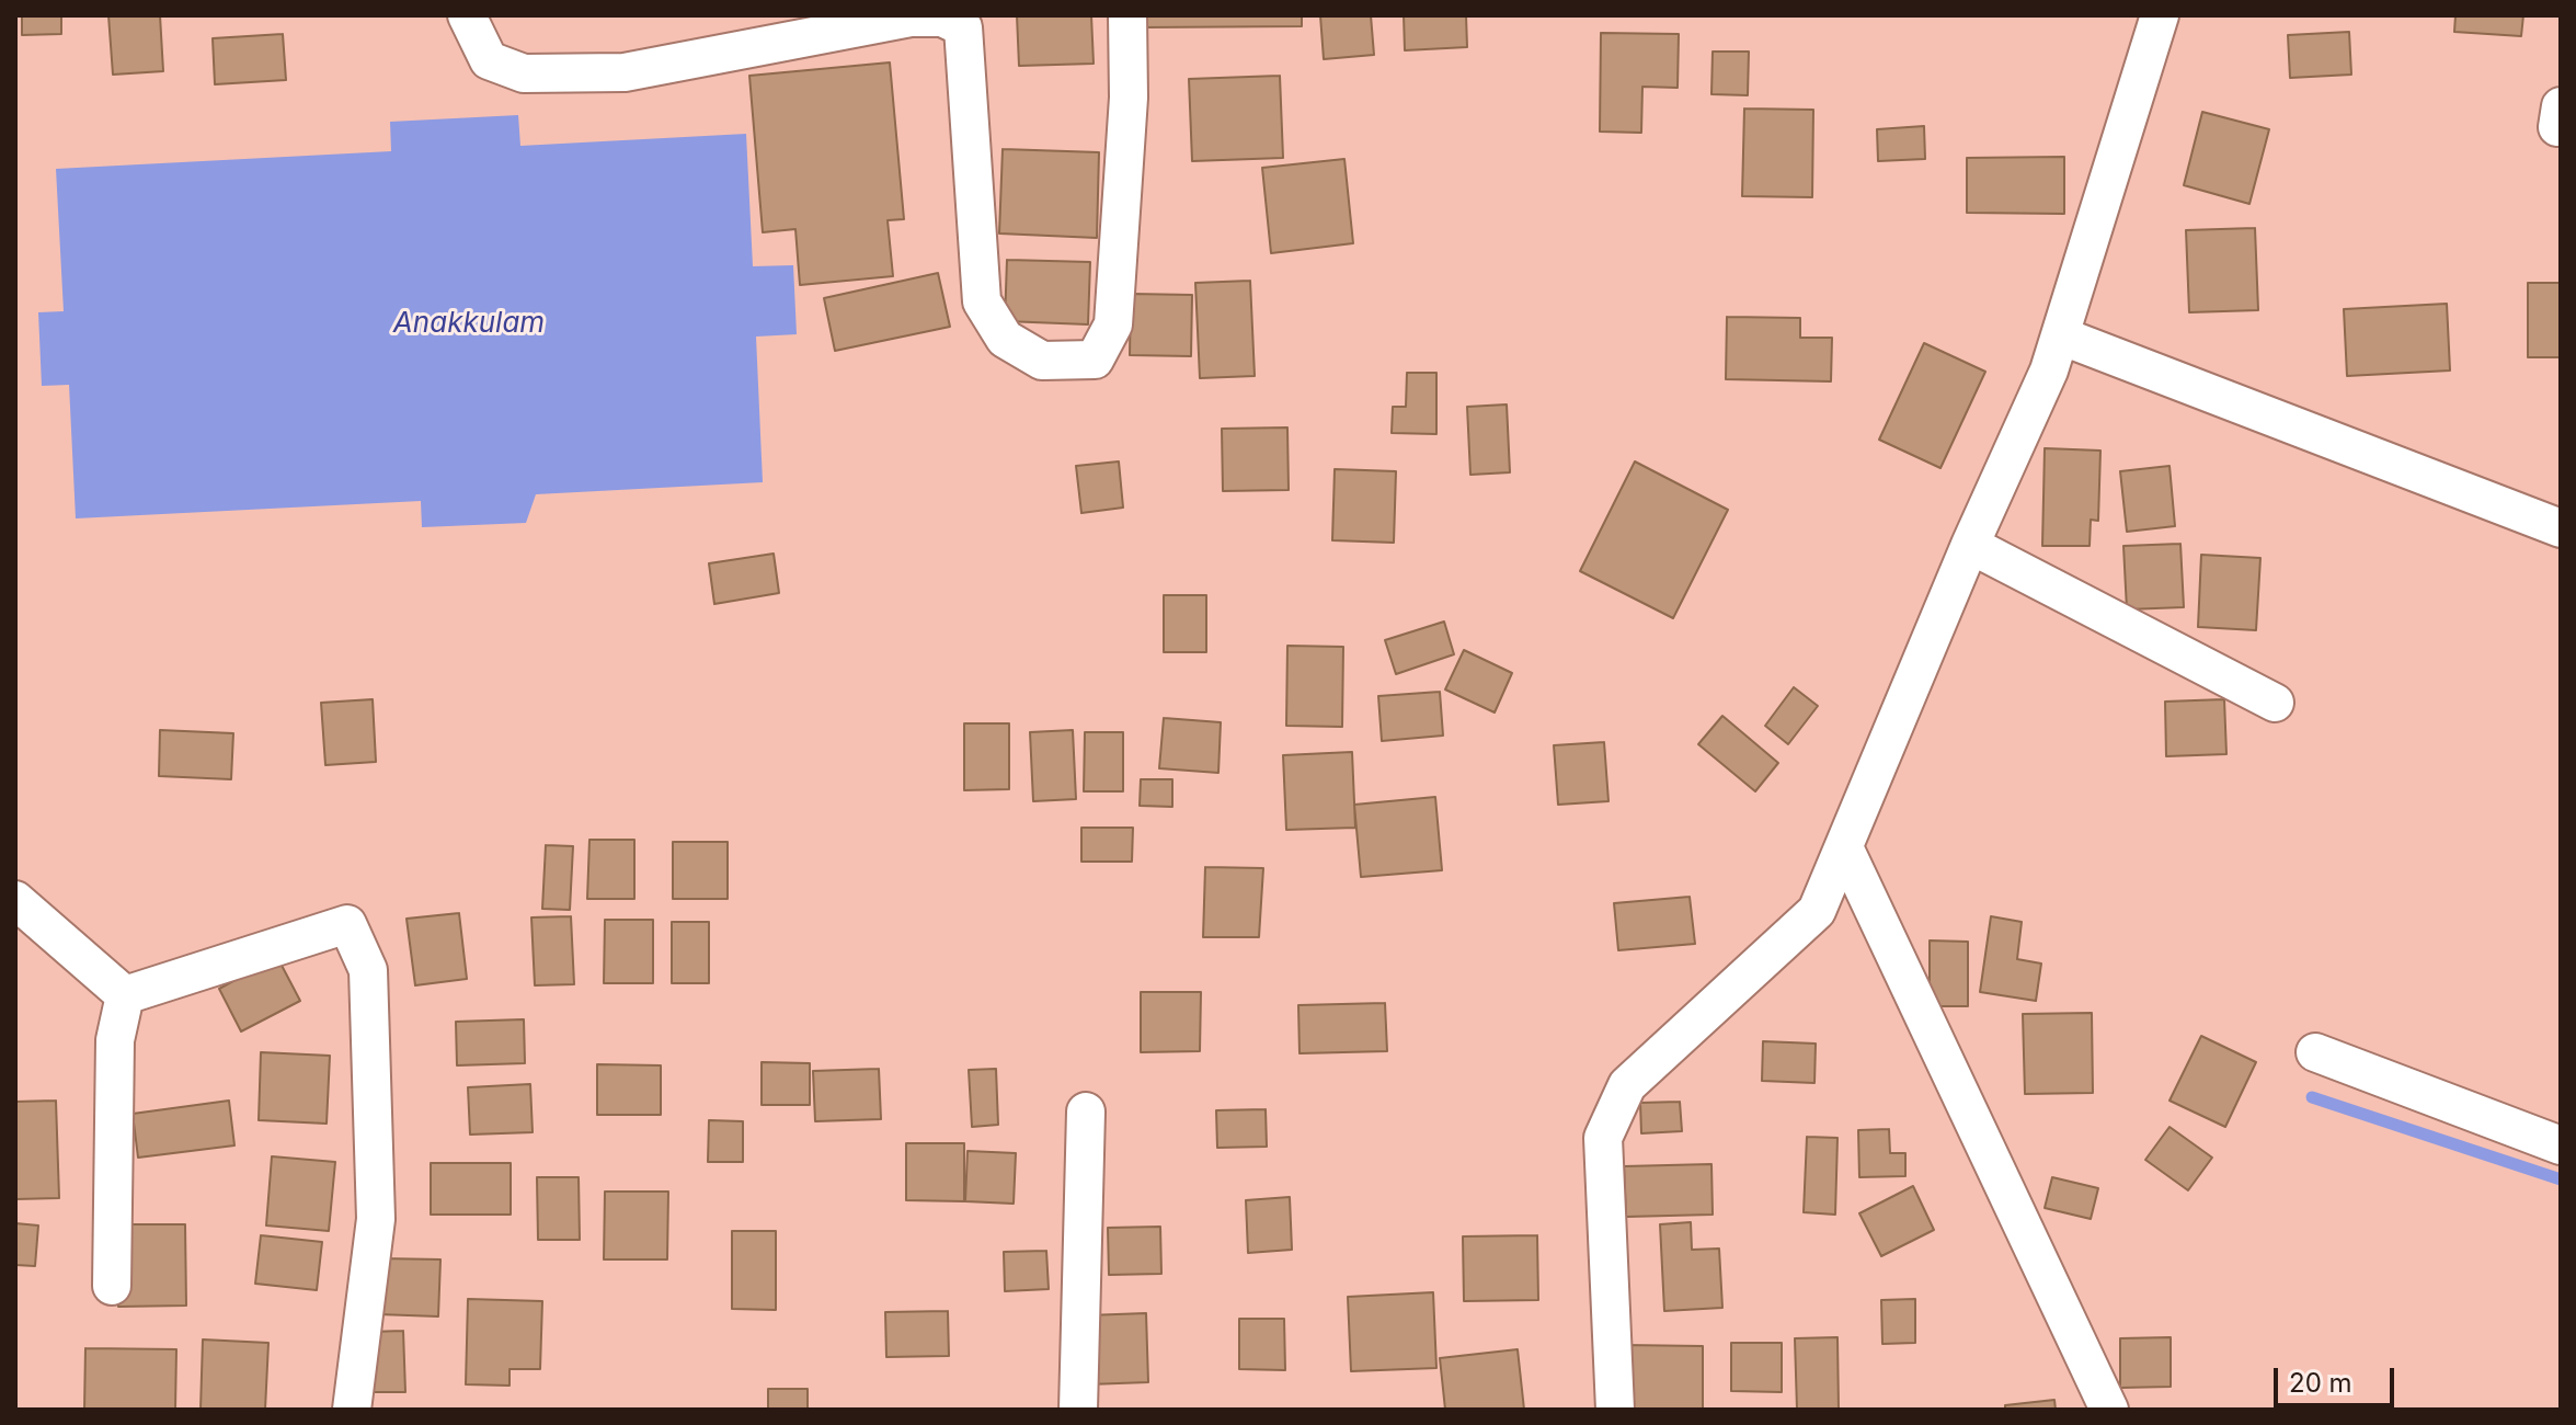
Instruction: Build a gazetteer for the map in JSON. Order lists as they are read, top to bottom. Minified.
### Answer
{"water":["Anakkulam"],"scale_bar":"20 m"}
